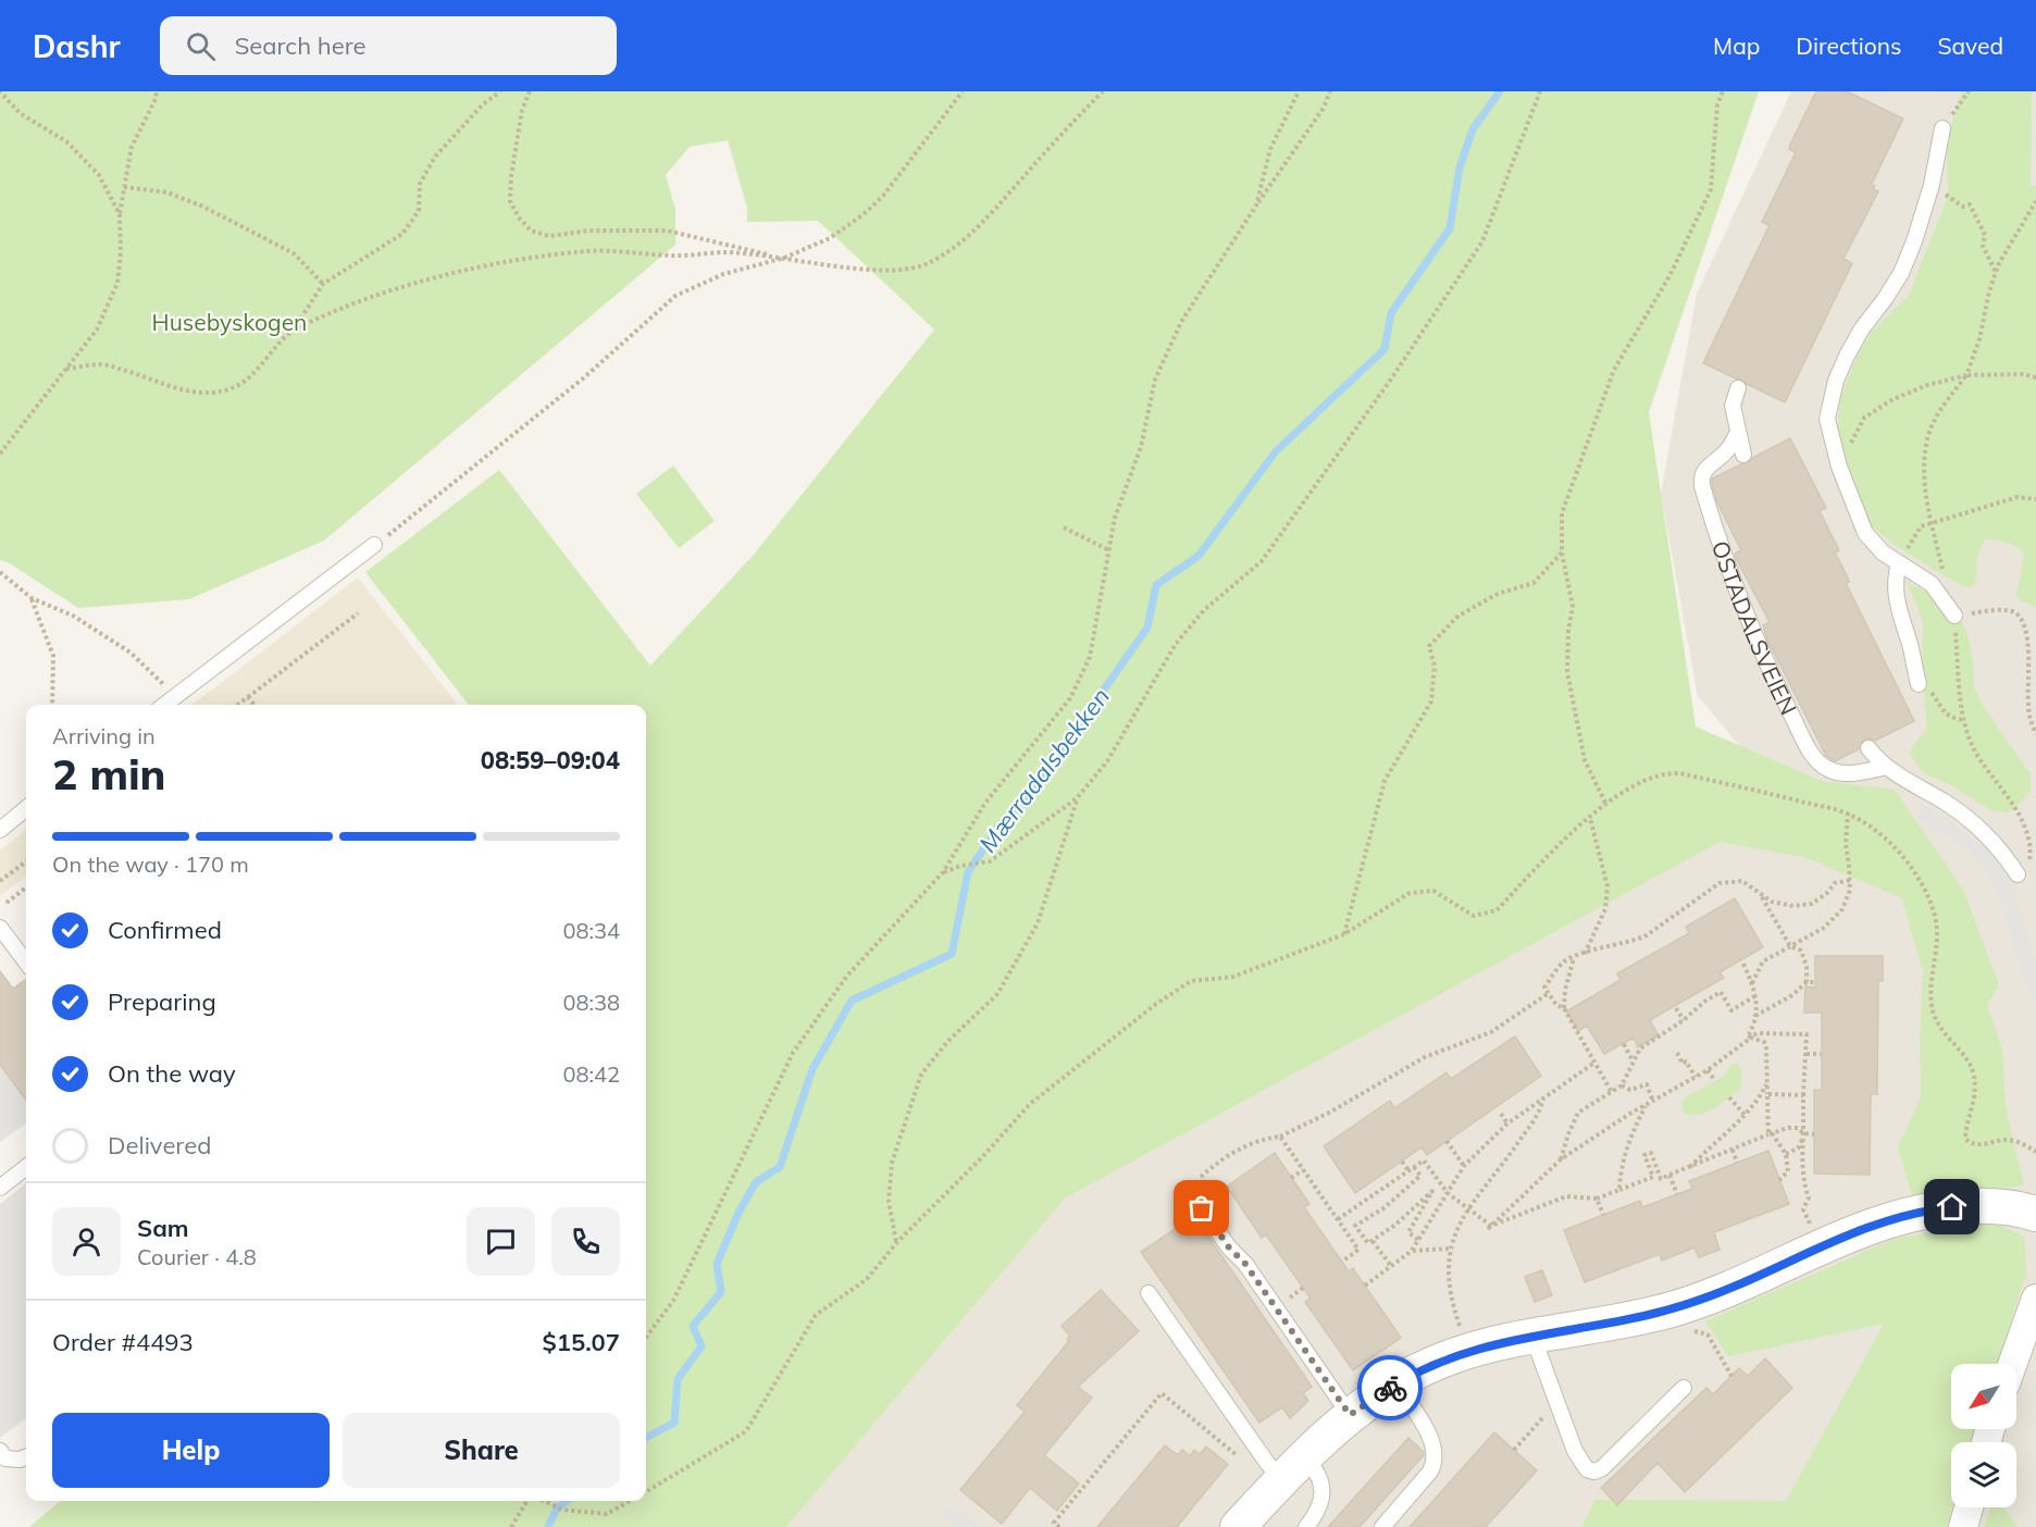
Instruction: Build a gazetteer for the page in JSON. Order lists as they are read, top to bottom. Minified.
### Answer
{"streets":{"lane":["OSTADALSVEIEN"]},"water":["Mærradalsbekken"],"parks":["Husebyskogen"],"north":"bottom left","page":{"header":"Dashr","search":"Search here","nav":["Map","Directions","Saved"],"heading":["2 min","Arriving in","08:59–09:04"],"panel":["Sam","Courier · 4.8","Order #4493","$15.07"],"bar":"On the way · 170 m","list":[["Confirmed","08:34"],["Preparing","08:38"],["On the way","08:42"],"Delivered"],"buttons":["Help","Share"]}}
